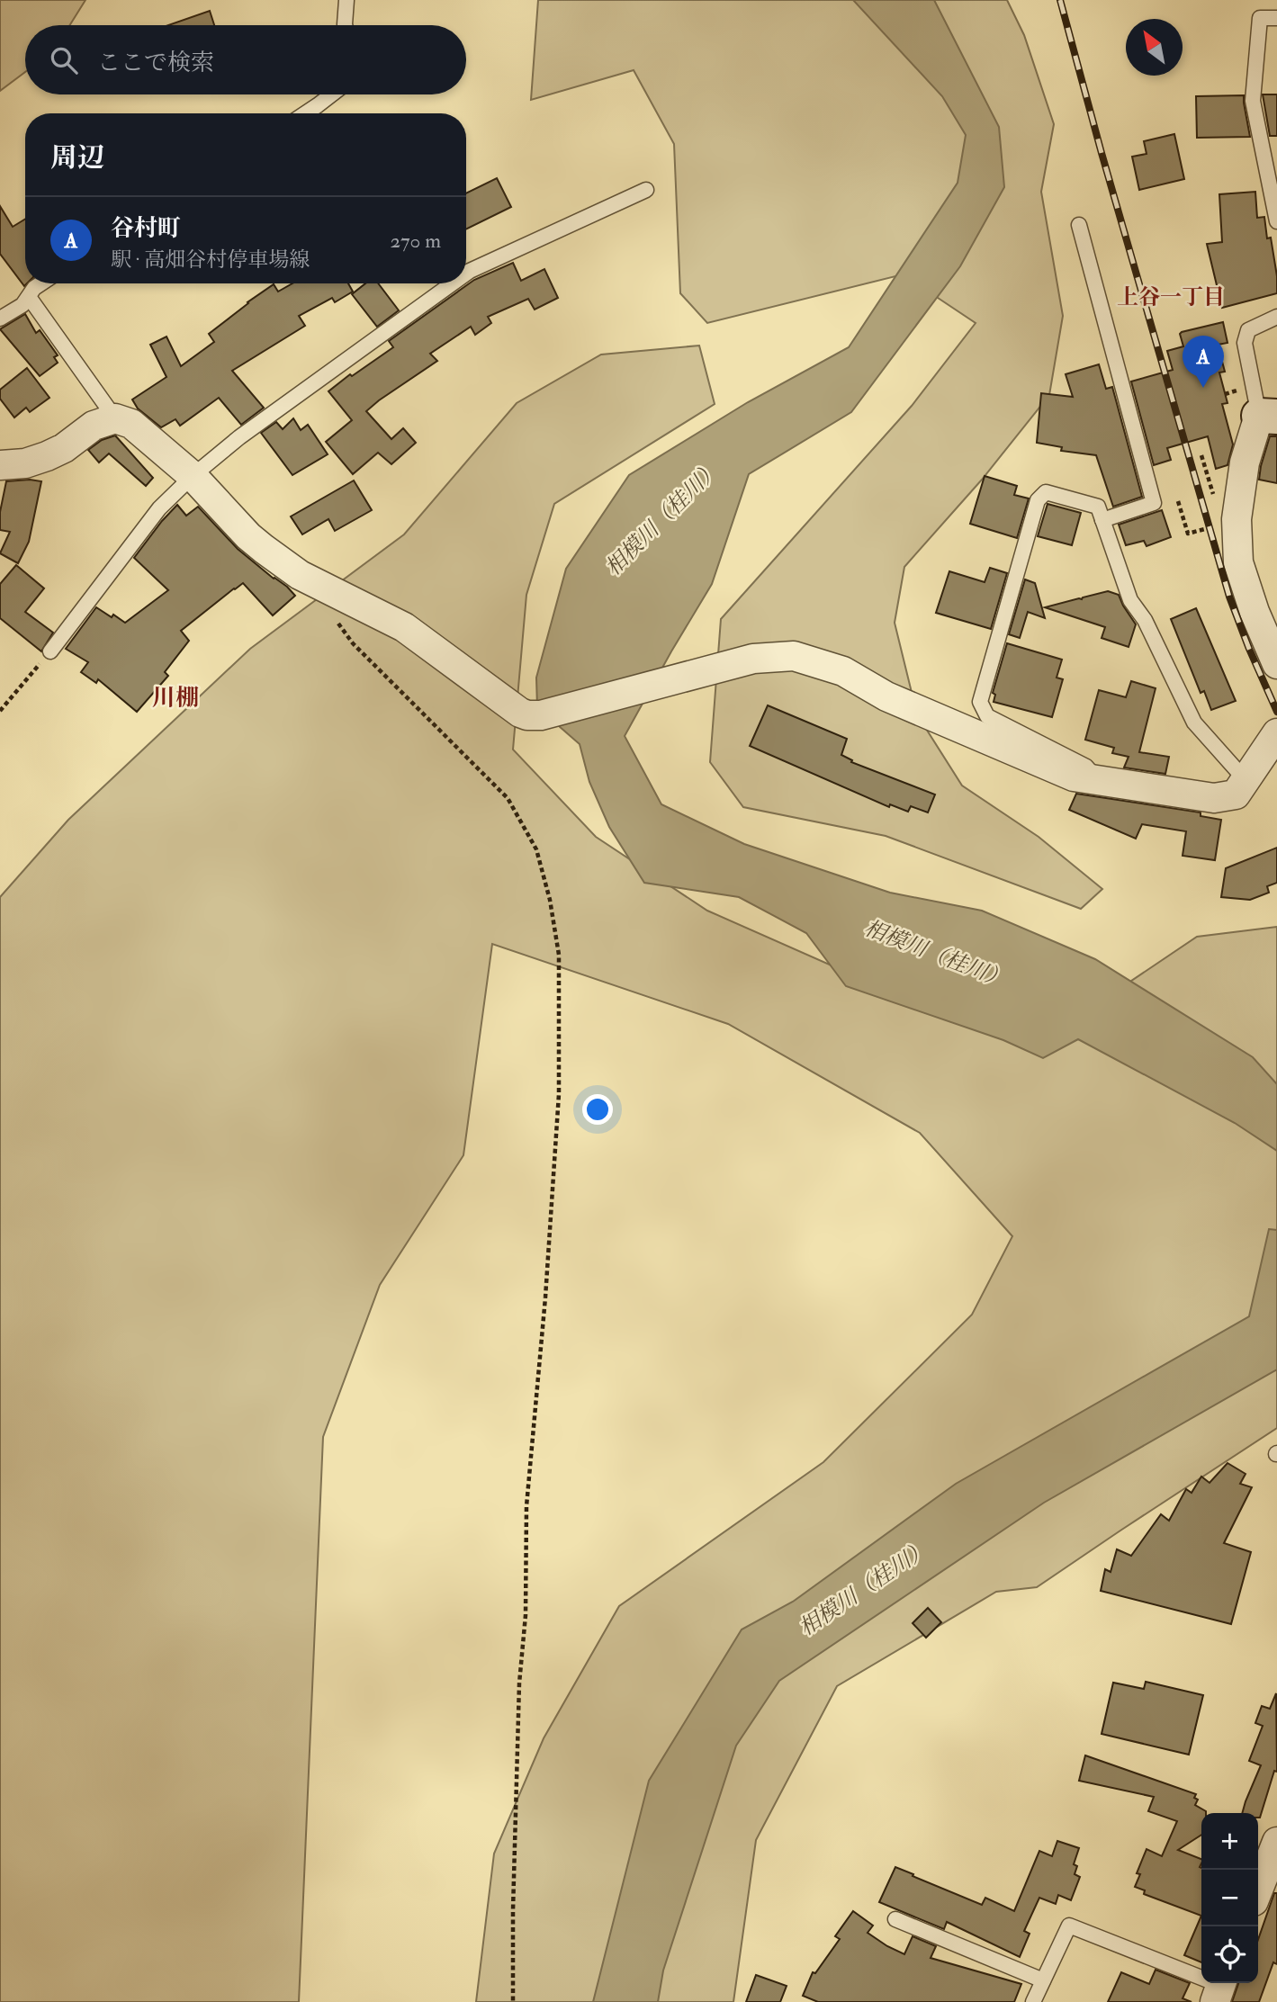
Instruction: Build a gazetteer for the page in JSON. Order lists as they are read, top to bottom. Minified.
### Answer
{"districts":["上谷一丁目","川棚"],"water":["相模川（桂川）"],"north":"top left","page":{"search":"ここで検索","heading":"周辺","list":[{"mark":"A","name":"谷村町","note":"駅 · 高畑谷村停車場線","value":"270 m"}],"pins":"A","map_buttons":["+","−"]}}
